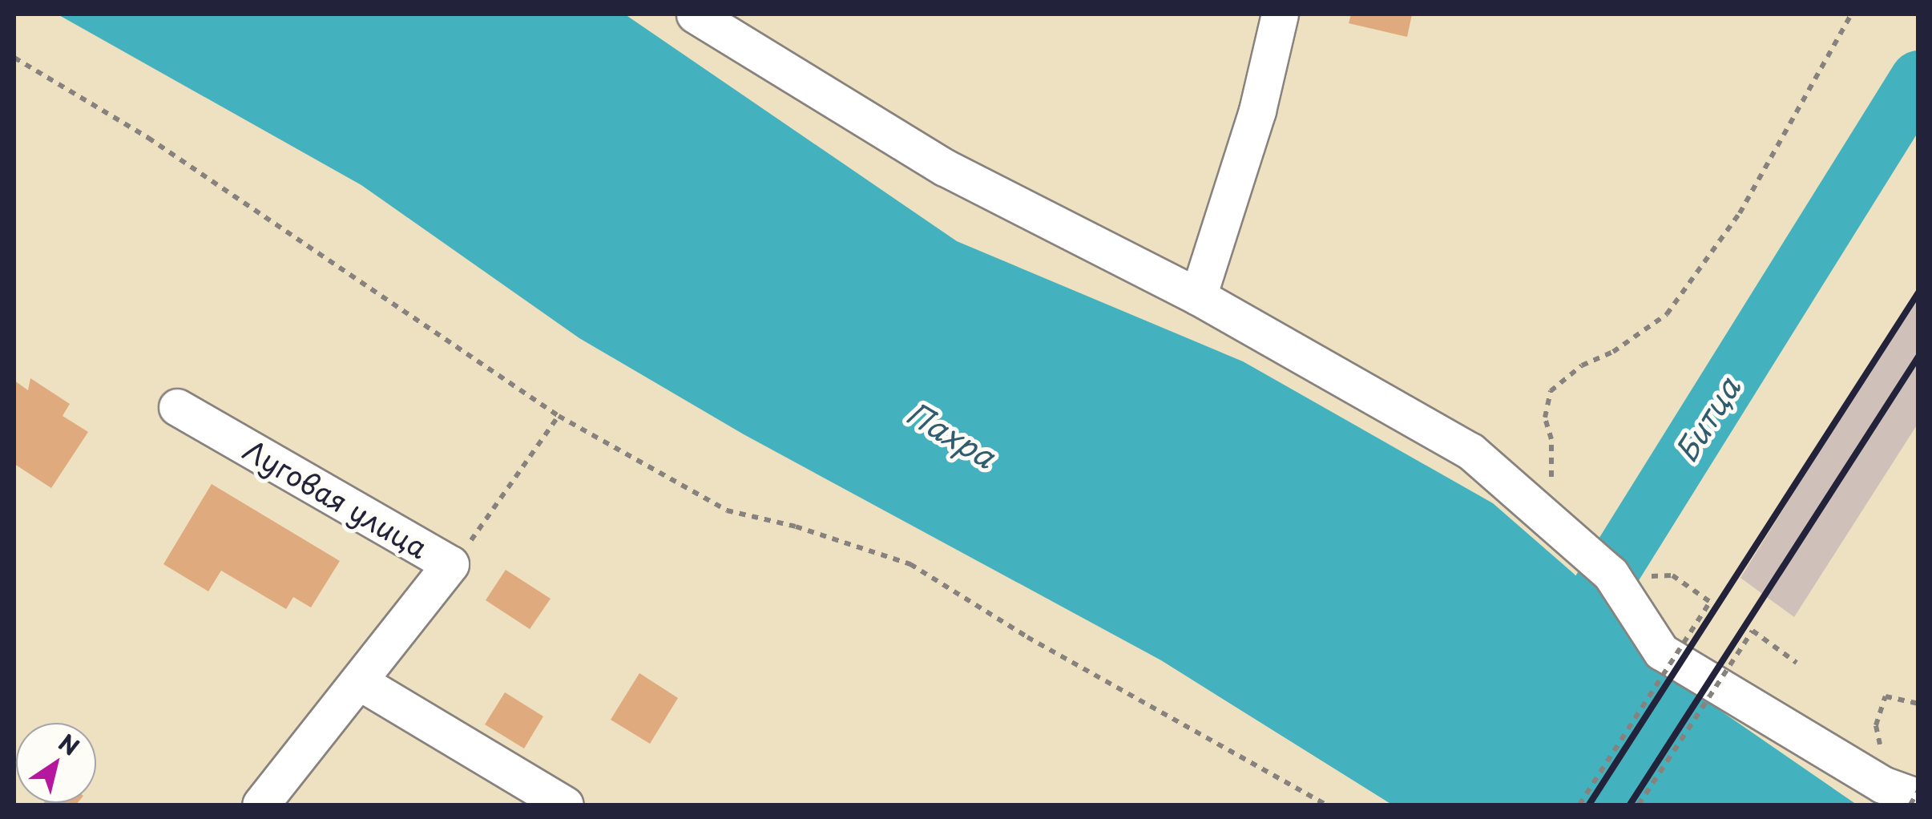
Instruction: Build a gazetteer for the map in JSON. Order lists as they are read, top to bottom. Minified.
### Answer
{"streets":{"street":["Луговая улица"]},"water":["Битца","Пахра"],"north":"top right"}
